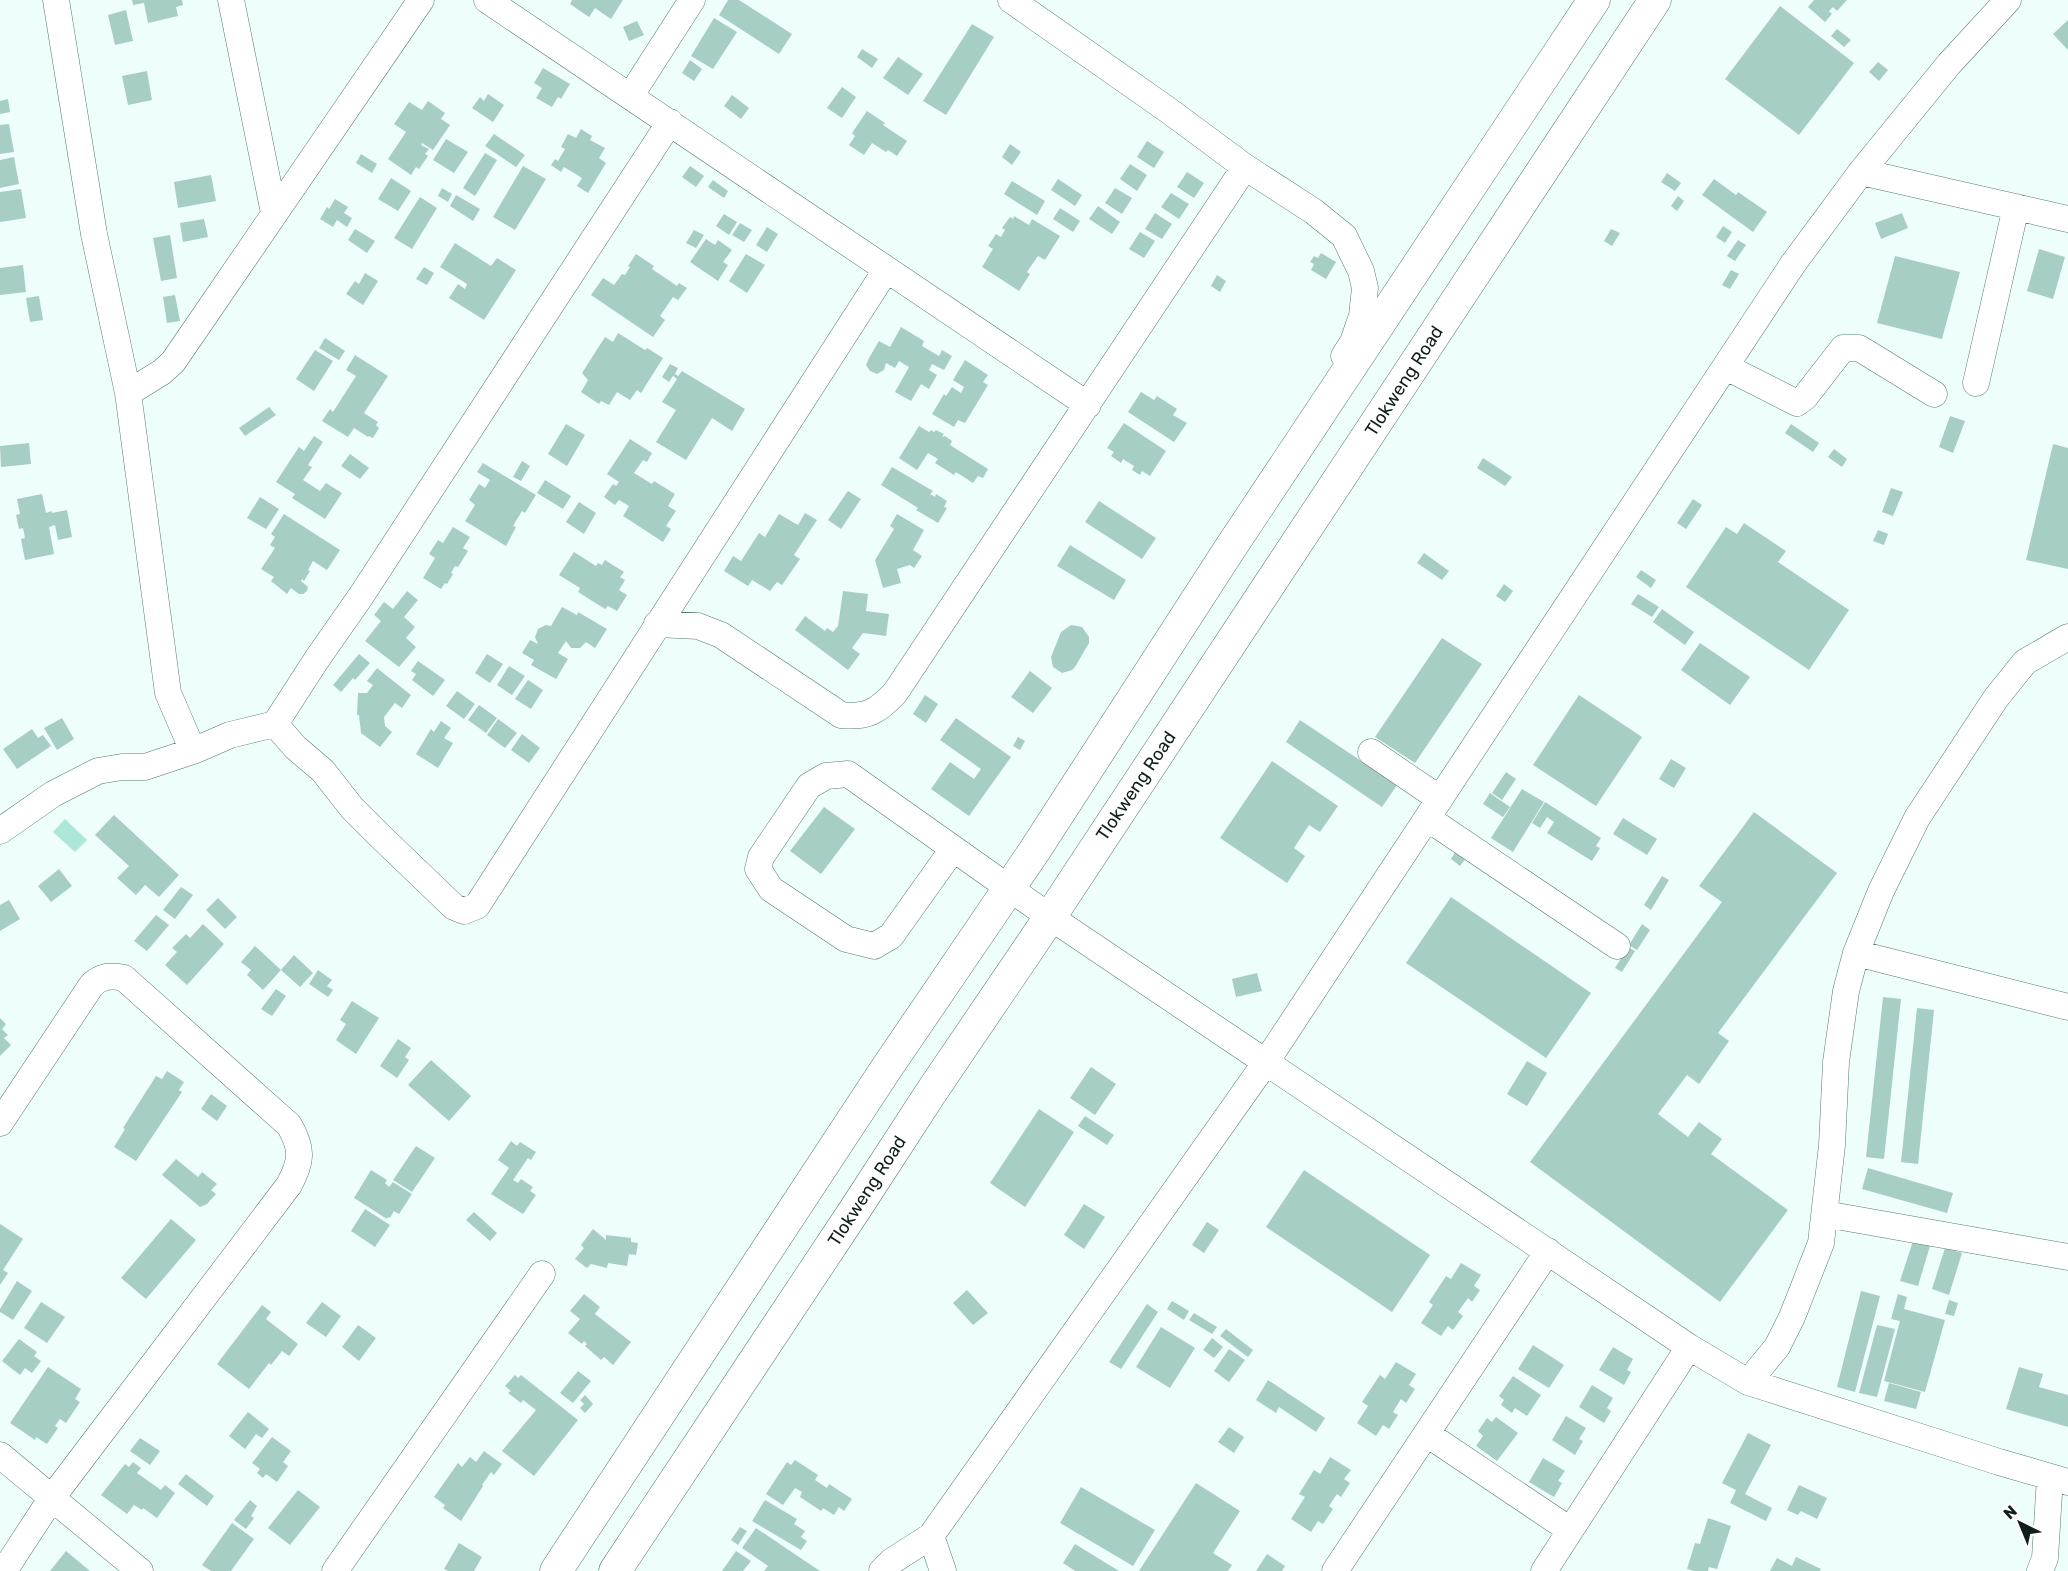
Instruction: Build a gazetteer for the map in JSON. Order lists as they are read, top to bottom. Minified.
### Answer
{"streets":{"main road":["Tlokweng Road"]},"north":"top left"}
